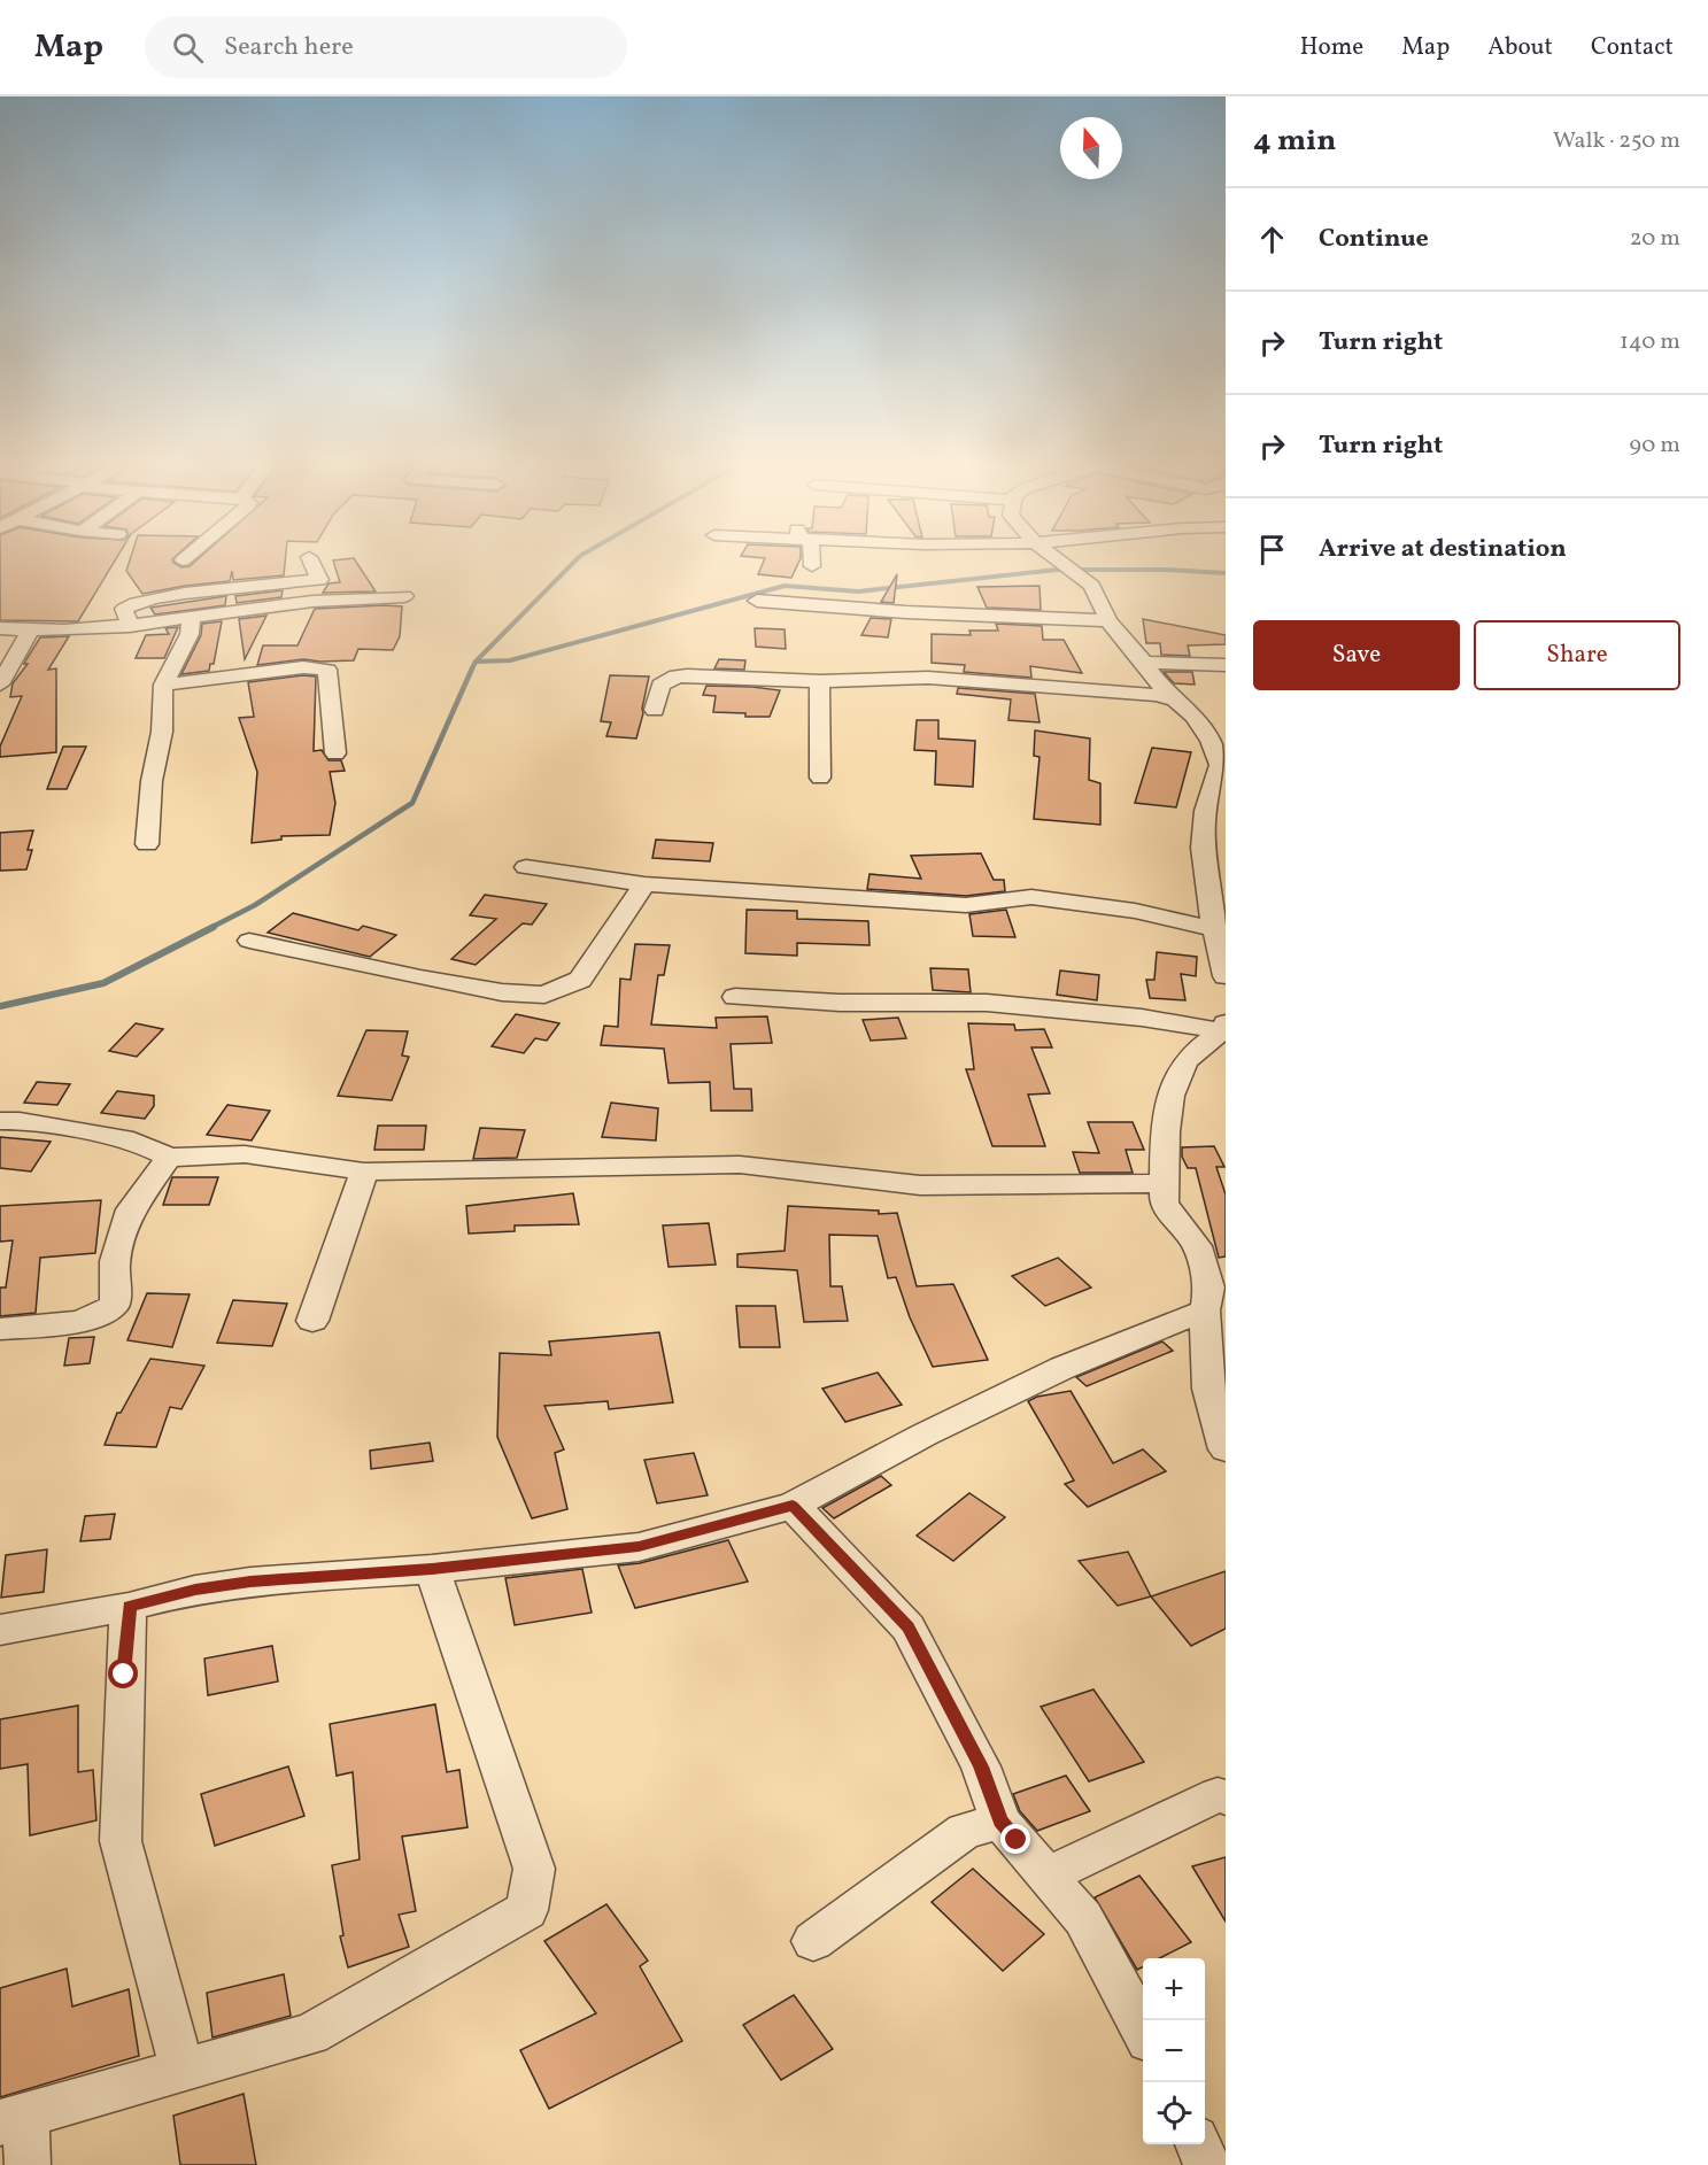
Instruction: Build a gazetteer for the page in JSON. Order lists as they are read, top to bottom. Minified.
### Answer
{"north":"top","page":{"header":"Map","search":"Search here","nav":["Home","Map","About","Contact"],"heading":["4 min","Walk · 250 m"],"list":[["Continue","20 m"],["Turn right","140 m"],["Turn right","90 m"],"Arrive at destination"],"buttons":["Save","Share"],"map_buttons":["+","−"]}}
